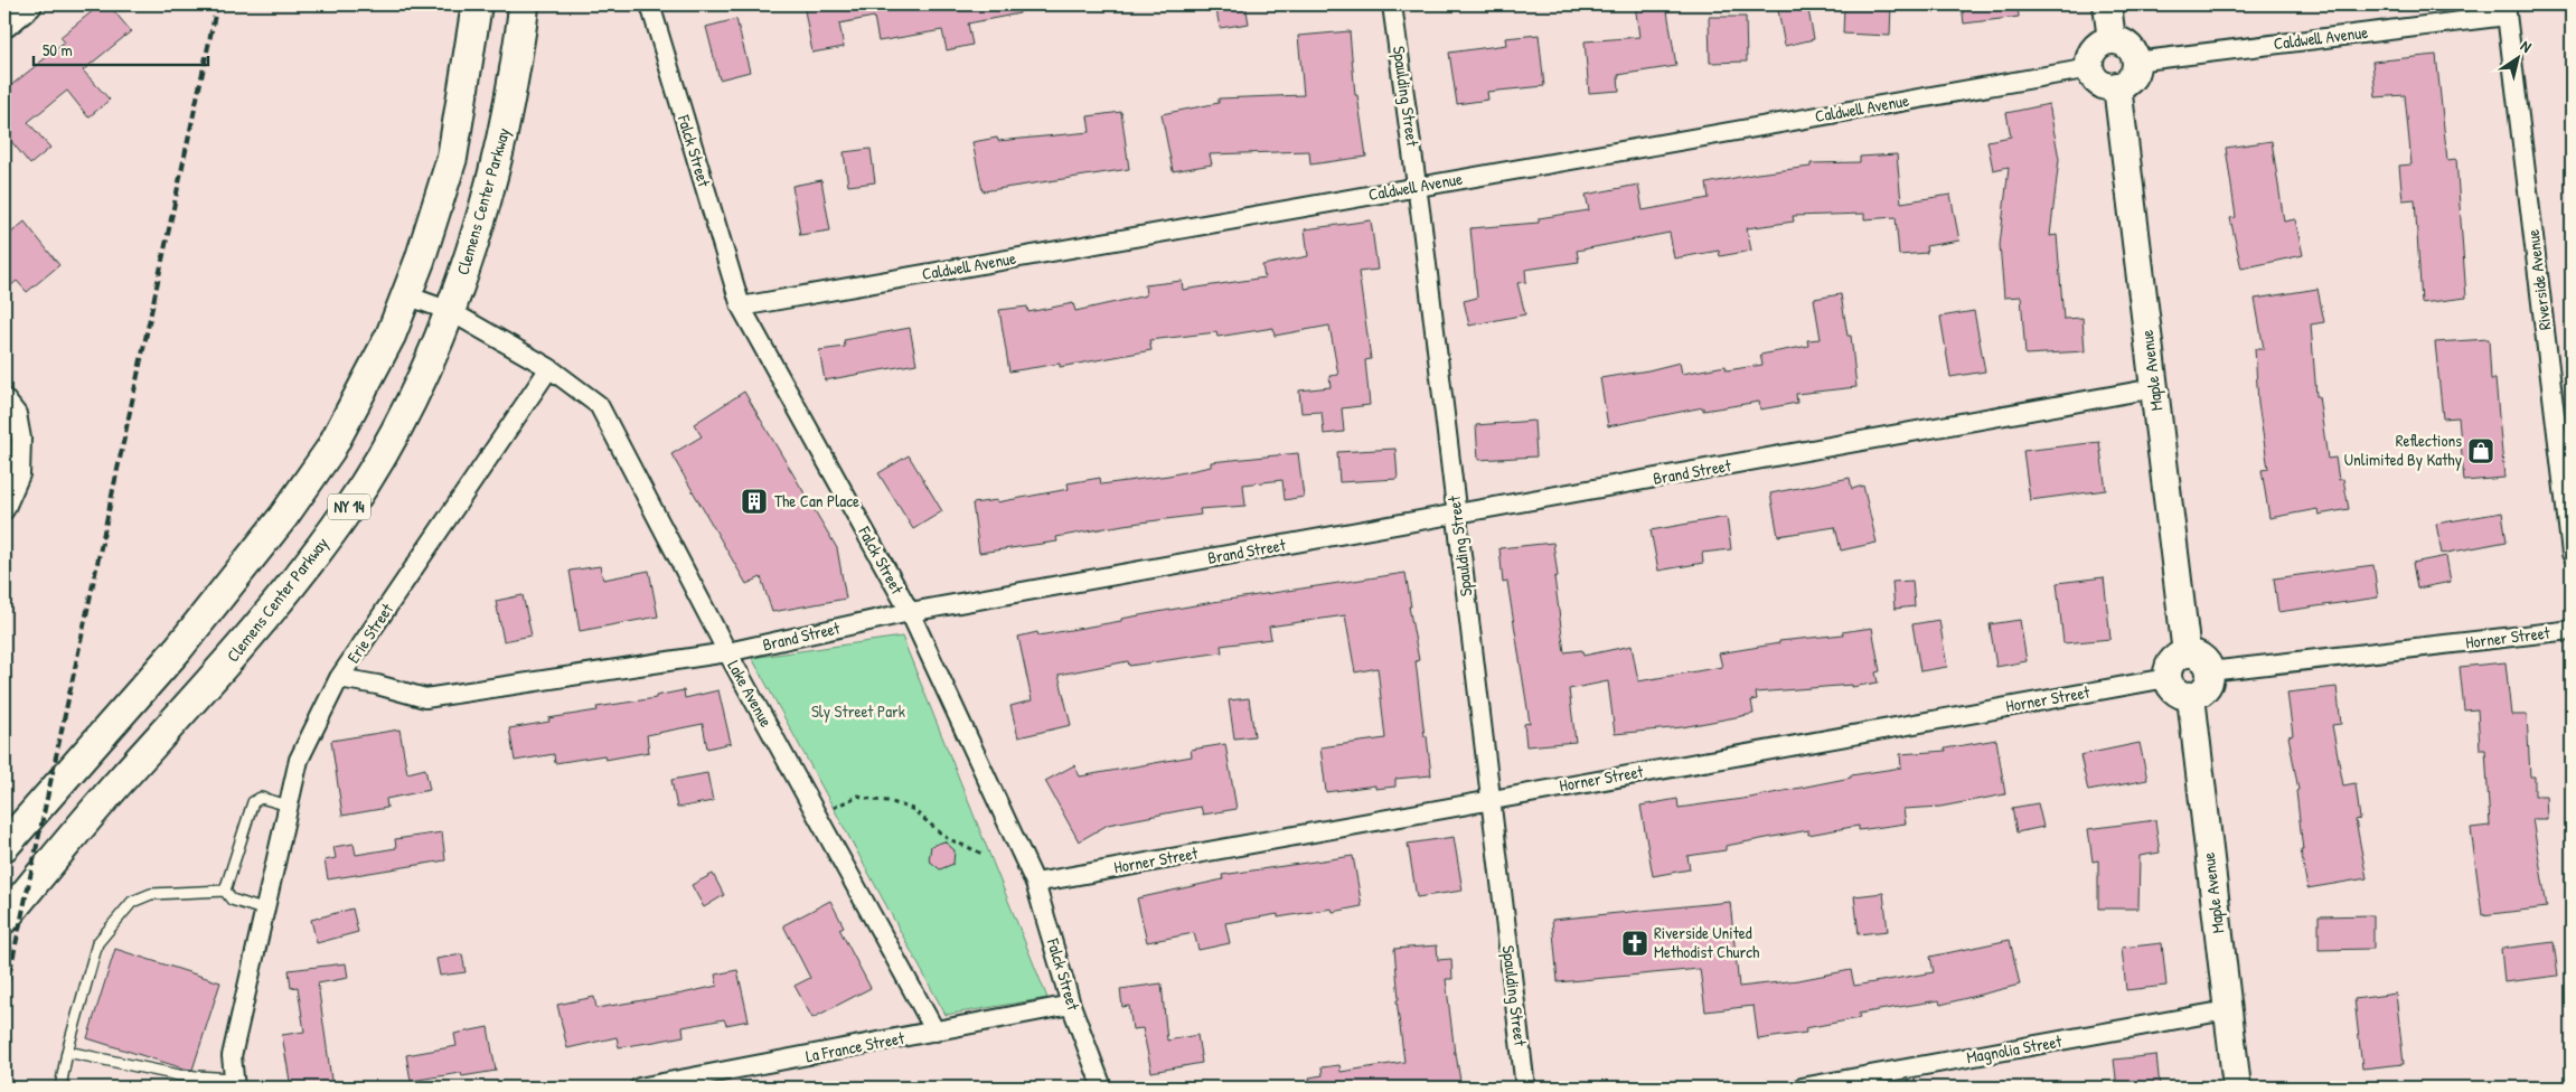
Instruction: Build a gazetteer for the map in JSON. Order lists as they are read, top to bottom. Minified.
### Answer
{"streets":{"main road":["Clemens Center Parkway","Maple Avenue","NY 14"],"street":["Caldwell Avenue","Spaulding Street","Falck Street","Riverside Avenue","Brand Street","Erie Street","Horner Street","Lake Avenue","La France Street","Magnolia Street"]},"crossings":[["Caldwell Avenue","Spaulding Street"],["Caldwell Avenue","Falck Street"],["Caldwell Avenue","Riverside Avenue"],["Caldwell Avenue","Maple Avenue"],["Spaulding Street","Brand Street"],["Spaulding Street","Horner Street"],["Falck Street","Brand Street"],["Falck Street","Horner Street"],["Falck Street","La France Street"],["Maple Avenue","Brand Street"],["Maple Avenue","Horner Street"],["Maple Avenue","Magnolia Street"],["Brand Street","Erie Street"],["Brand Street","Lake Avenue"],["Erie Street","Lake Avenue"],["Lake Avenue","La France Street"]],"parks":["Sly Street Park"],"places":{"shop":["Reflections Unlimited By Kathy"],"building":["The Can Place"],"church":["Riverside United Methodist Church"]},"scale_bar":"50 m","north":"top right"}
